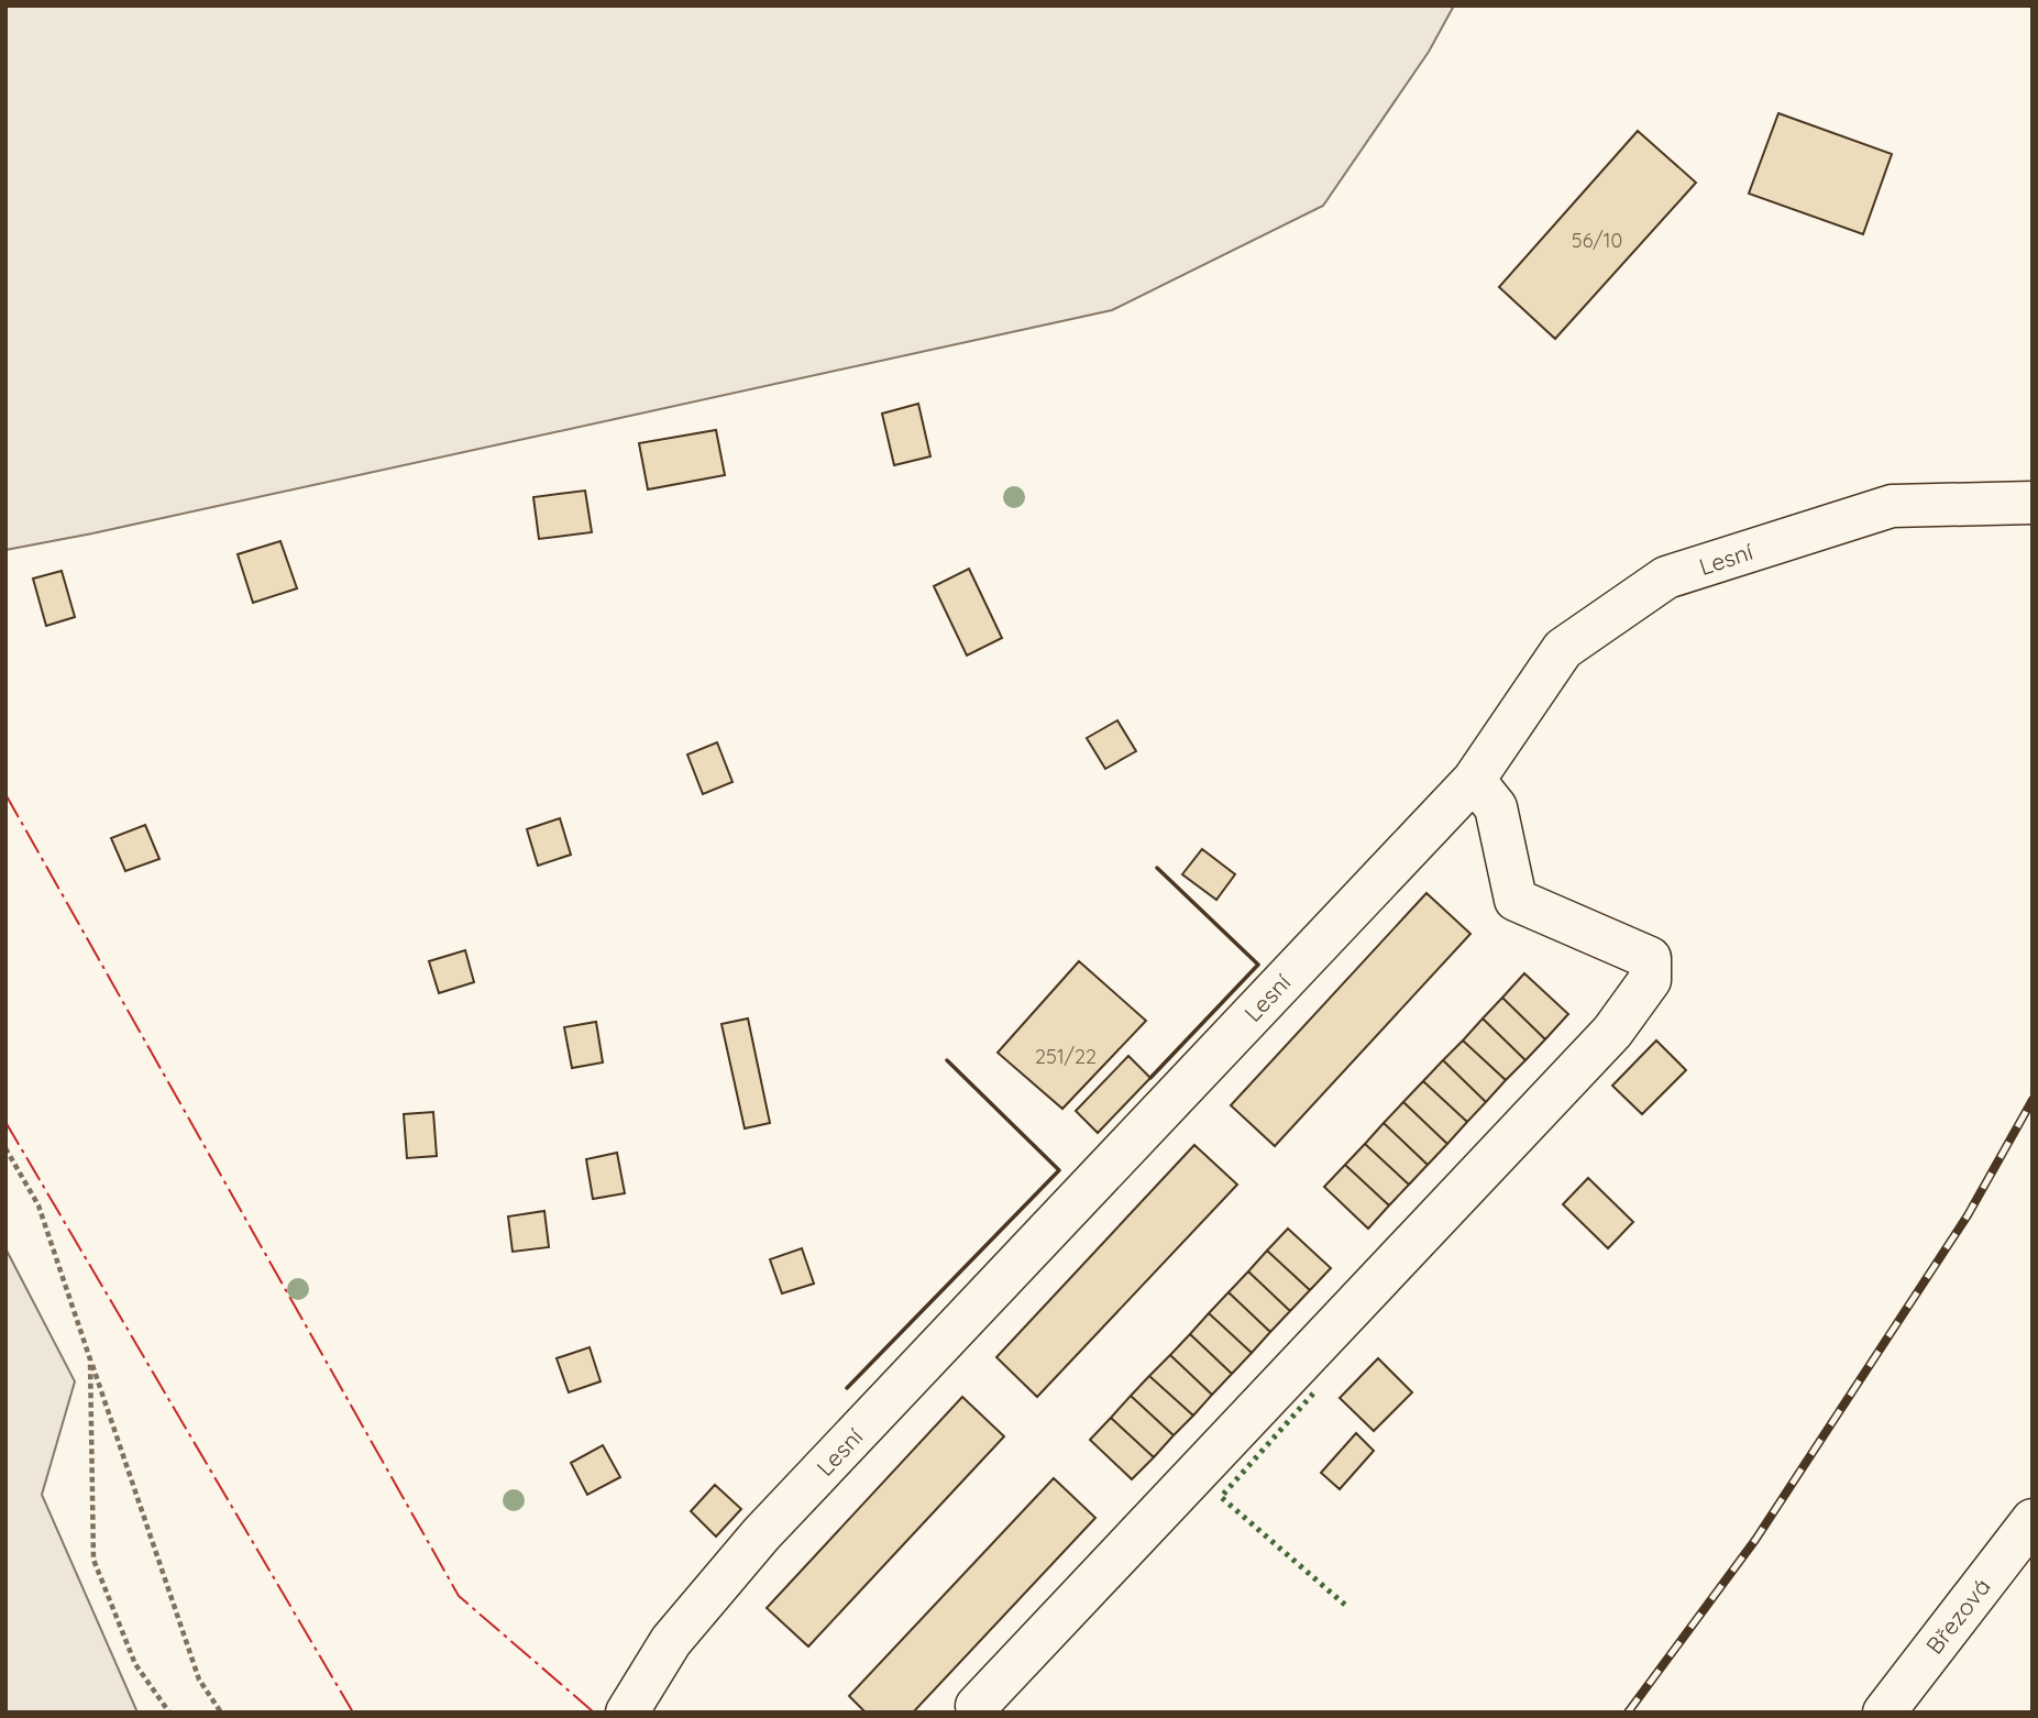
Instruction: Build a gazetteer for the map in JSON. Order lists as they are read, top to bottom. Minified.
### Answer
{"streets":{"street":["Lesní","Březová"]},"house_numbers":["56/10","251/22"]}
